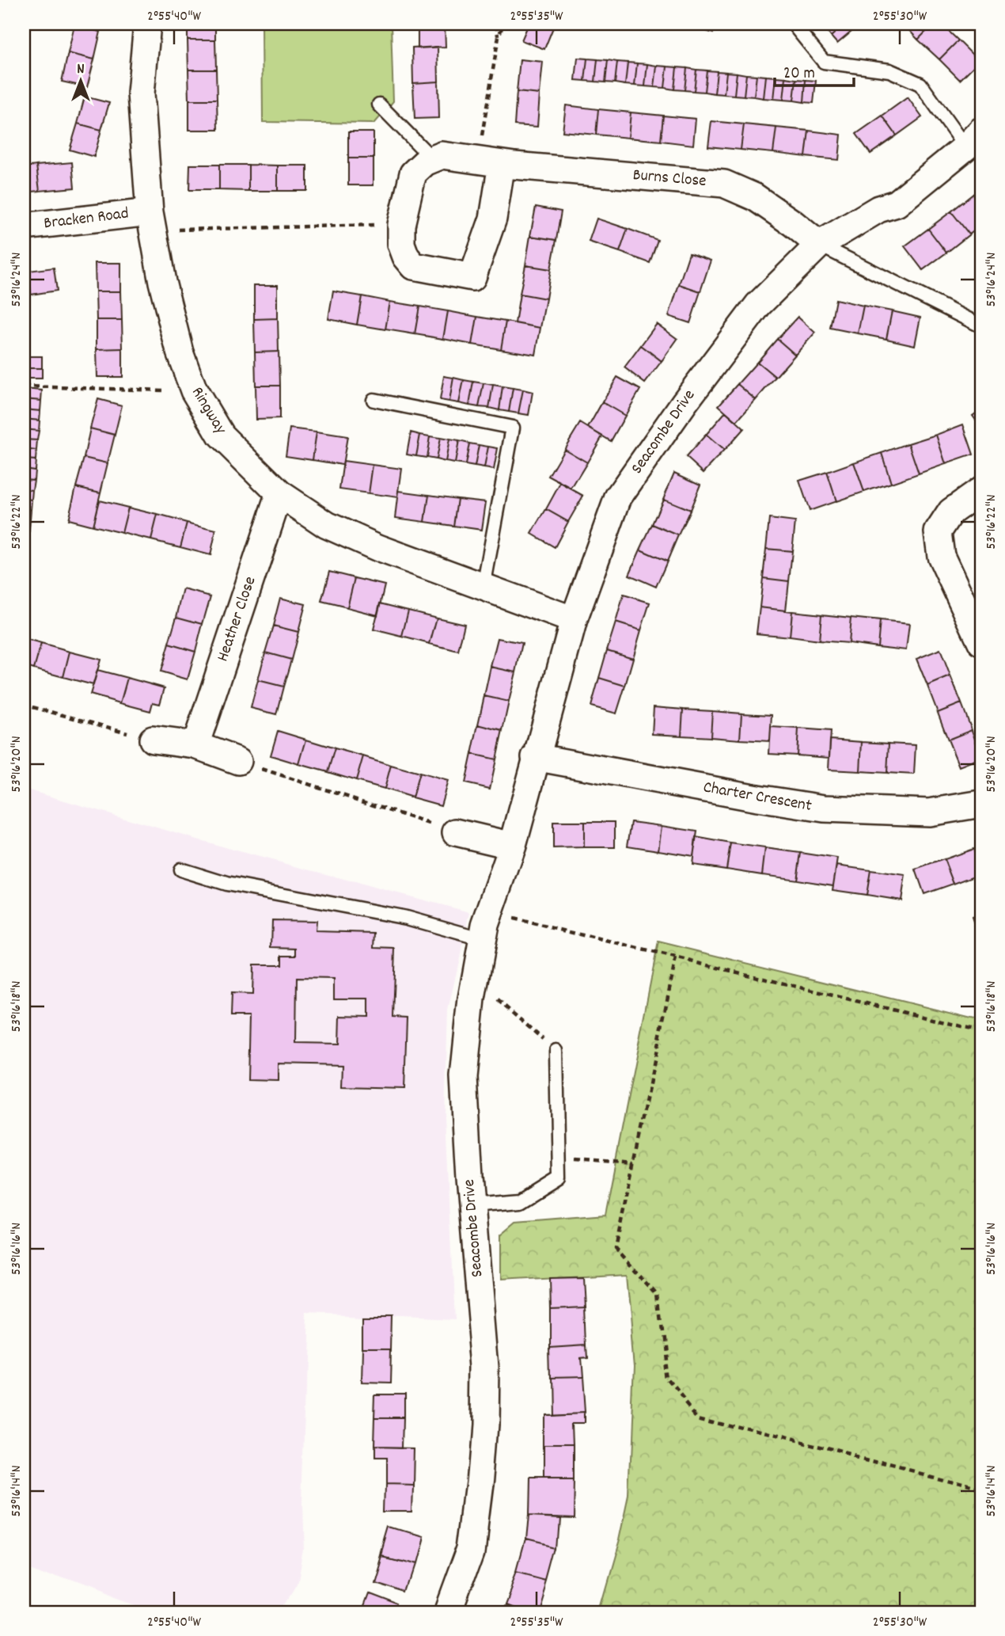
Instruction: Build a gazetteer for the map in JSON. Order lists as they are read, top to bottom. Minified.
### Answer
{"streets":{"street":["Burns Close","Bracken Road","Ringway","Seacombe Drive","Heather Close","Charter Crescent"]},"crossings":[["Burns Close","Seacombe Drive"],["Bracken Road","Ringway"],["Ringway","Seacombe Drive"],["Ringway","Heather Close"],["Seacombe Drive","Charter Crescent"]],"scale_bar":"20 m","north":"top","coordinates":["2°55'40\"W","2°55'35\"W","2°55'30\"W","53°16'24\"N","53°16'22\"N","53°16'20\"N","53°16'18\"N","53°16'16\"N","53°16'14\"N"]}
